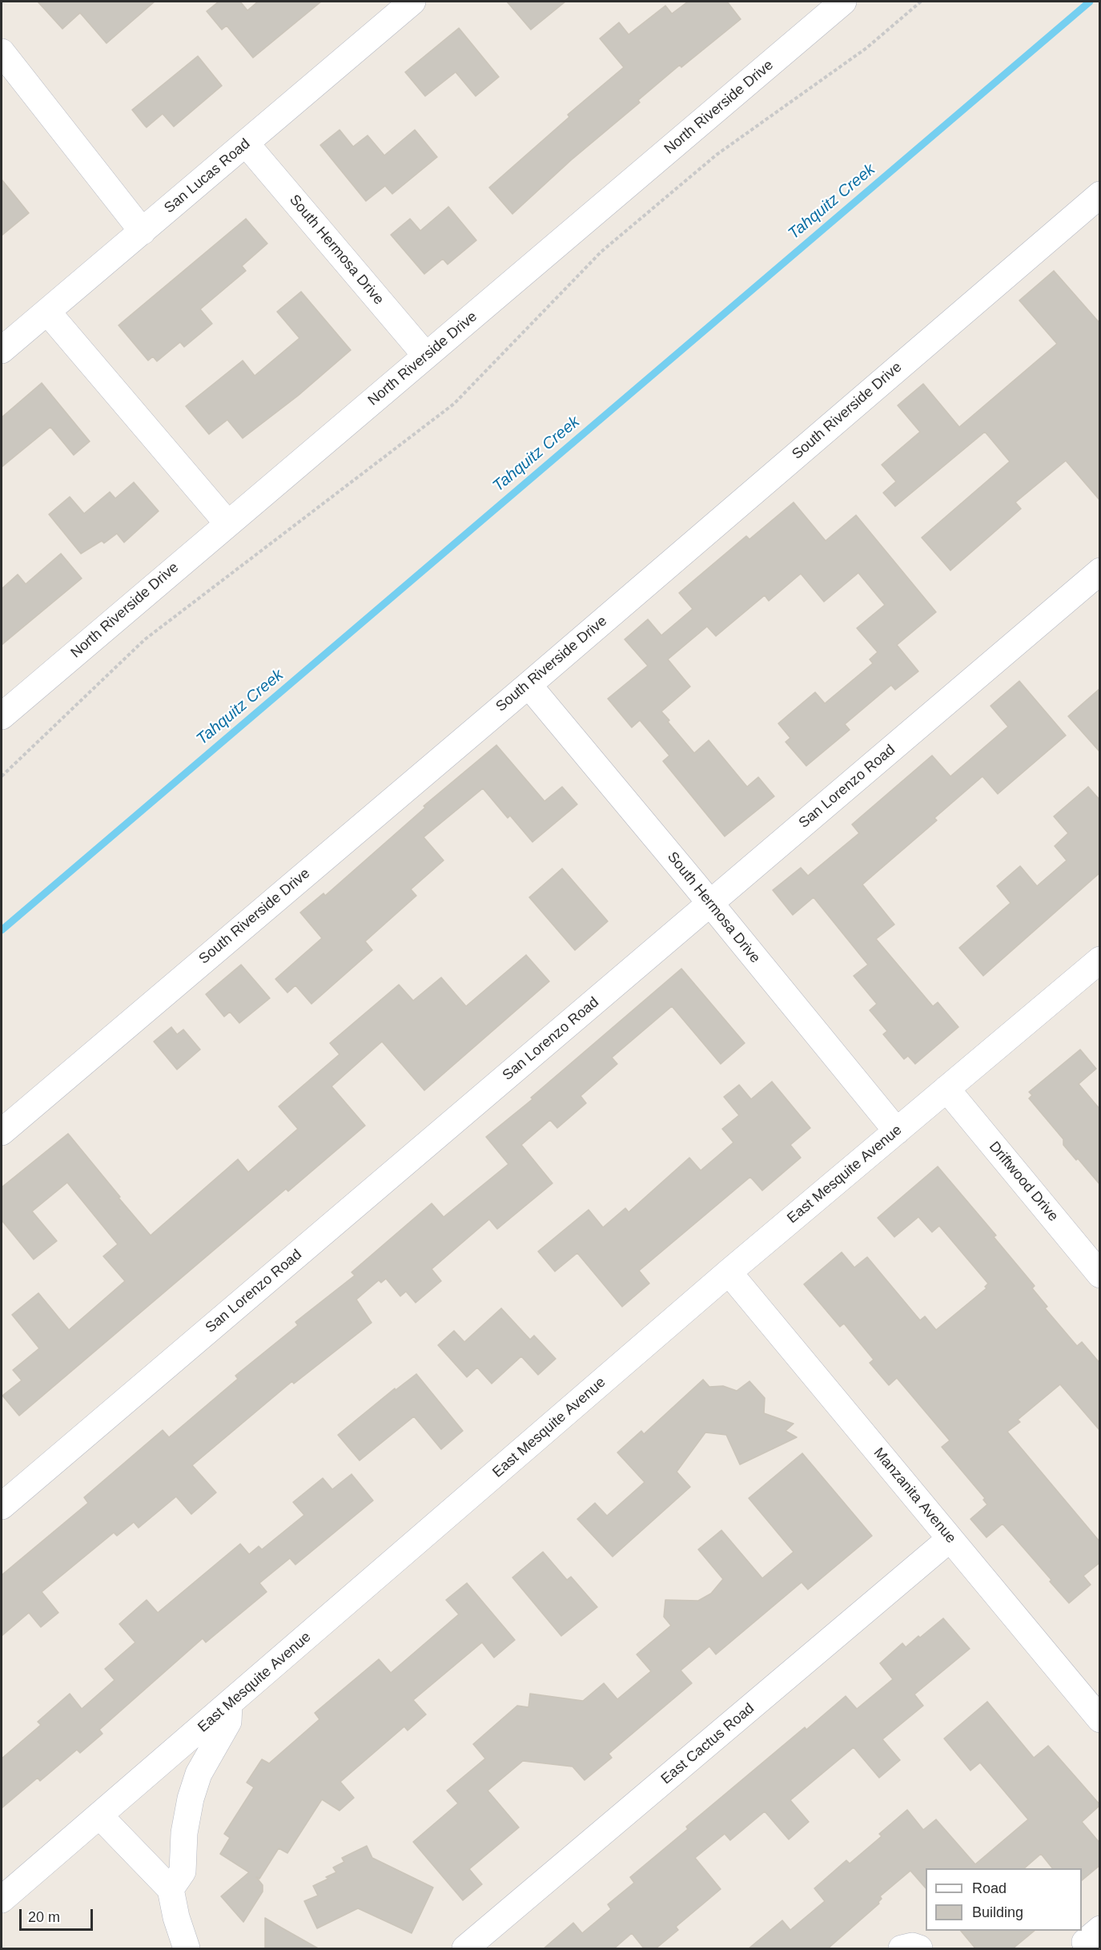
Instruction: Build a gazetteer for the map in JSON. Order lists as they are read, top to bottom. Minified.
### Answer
{"streets":{"street":["North Riverside Drive","San Lucas Road","South Hermosa Drive","South Riverside Drive","San Lorenzo Road","East Mesquite Avenue","Driftwood Drive","Manzanita Avenue","East Cactus Road"]},"crossings":[["North Riverside Drive","South Hermosa Drive"],["San Lucas Road","South Hermosa Drive"],["South Hermosa Drive","South Riverside Drive"],["South Hermosa Drive","San Lorenzo Road"],["South Hermosa Drive","East Mesquite Avenue"],["East Mesquite Avenue","Driftwood Drive"],["East Mesquite Avenue","Manzanita Avenue"],["Manzanita Avenue","East Cactus Road"]],"water":["Tahquitz Creek"],"legend":["Road","Building"],"scale_bar":"20 m"}
